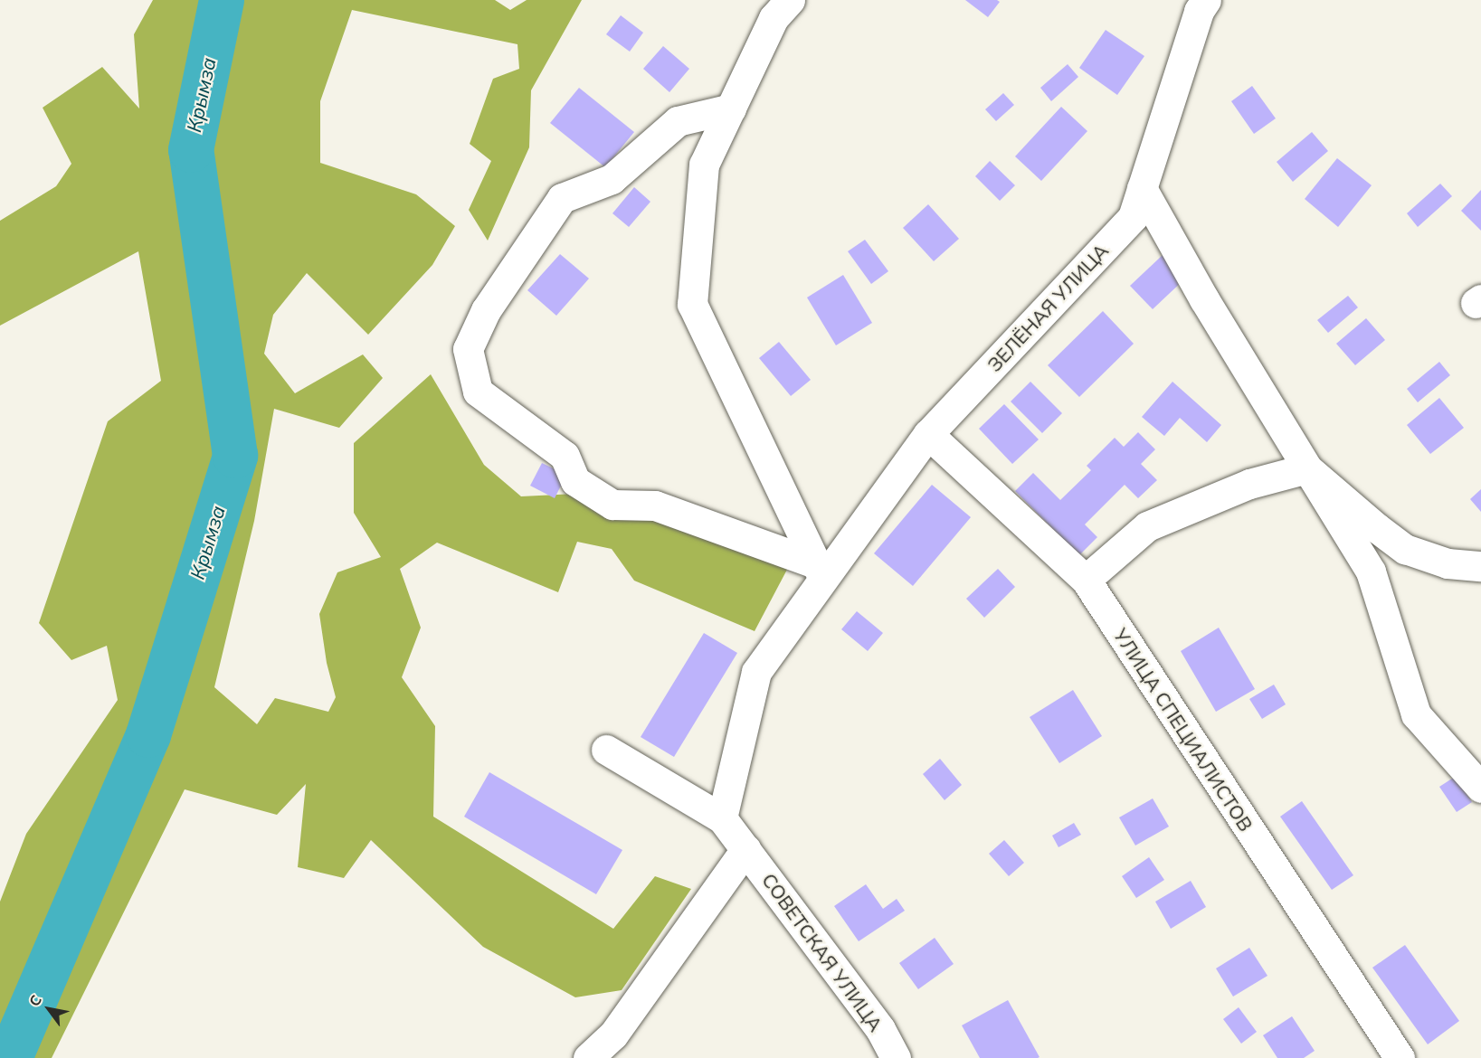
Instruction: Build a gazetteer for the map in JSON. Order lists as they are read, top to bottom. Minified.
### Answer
{"streets":{"street":["ЗЕЛЁНАЯ УЛИЦА","УЛИЦА СПЕЦИАЛИСТОВ","СОВЕТСКАЯ УЛИЦА"]},"crossings":[["ЗЕЛЁНАЯ УЛИЦА","УЛИЦА СПЕЦИАЛИСТОВ"]],"water":["Крымза"],"north":"top left"}
